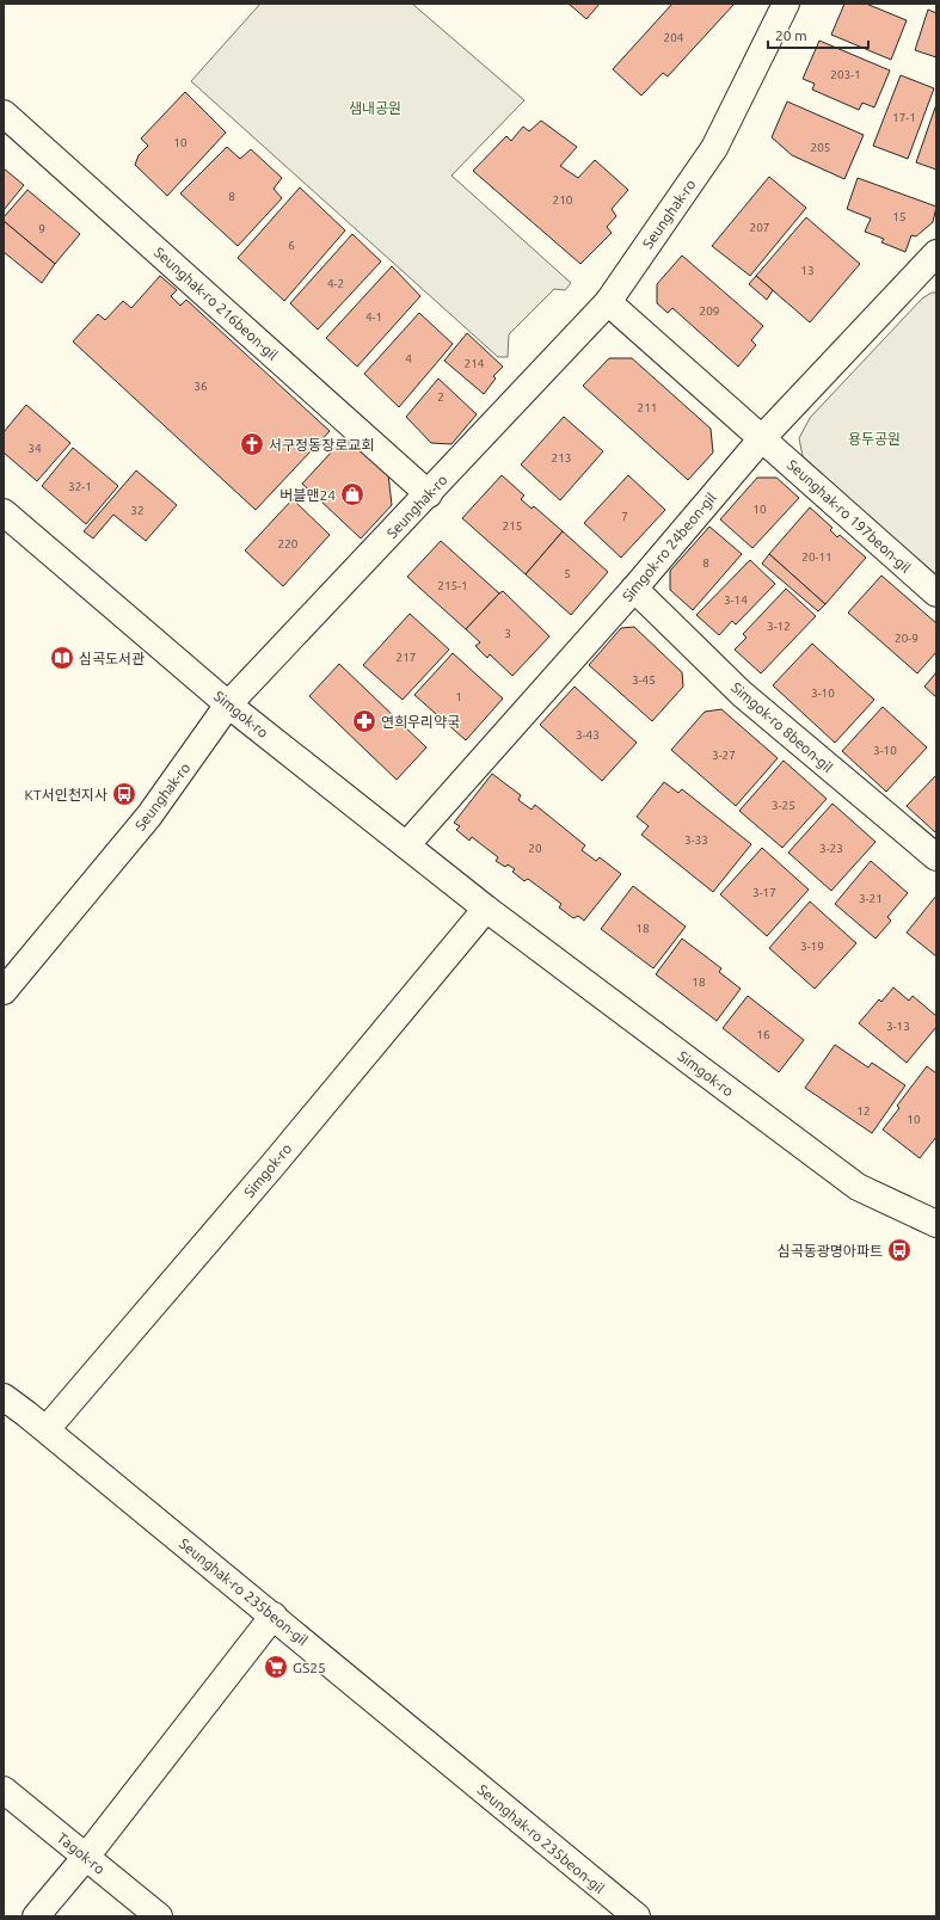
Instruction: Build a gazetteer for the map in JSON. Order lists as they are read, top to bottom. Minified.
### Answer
{"streets":{"street":["Seunghak-ro","Seunghak-ro 216beon-gil","Seunghak-ro 197beon-gil","Simgok-ro 24beon-gil","Simgok-ro","Simgok-ro 8beon-gil","Seunghak-ro 235beon-gil","Tagok-ro"]},"crossings":[["Seunghak-ro","Seunghak-ro 216beon-gil"],["Seunghak-ro","Seunghak-ro 197beon-gil"],["Seunghak-ro","Simgok-ro"],["Seunghak-ro 197beon-gil","Simgok-ro 24beon-gil"],["Simgok-ro 24beon-gil","Simgok-ro"],["Simgok-ro 24beon-gil","Simgok-ro 8beon-gil"],["Simgok-ro","Seunghak-ro 235beon-gil"]],"parks":["샘내공원","용두공원"],"places":{"church":["서구정동장로교회"],"shop":["버블맨24"],"library":["심곡도서관"],"pharmacy":["연희우리약국"],"bus stop":["KT서인천지사","심곡동광명아파트"],"supermarket":["GS25"]},"house_numbers":["204","203-1","17-1","10","205","8","210","15","207","9","6","13","4-2","209","4-1","4","214","36","2","211","34","213","32-1","10","32","7","215","220","20-11","8","5","215-1","3-14","3-12","3","20-9","217","3-45","3-10","1","3-43","3-10","3-27","3-25","3-33","20","3-23","3-17","3-21","18","3-19","18","3-13","16","12","10"],"scale_bar":"20 m"}
